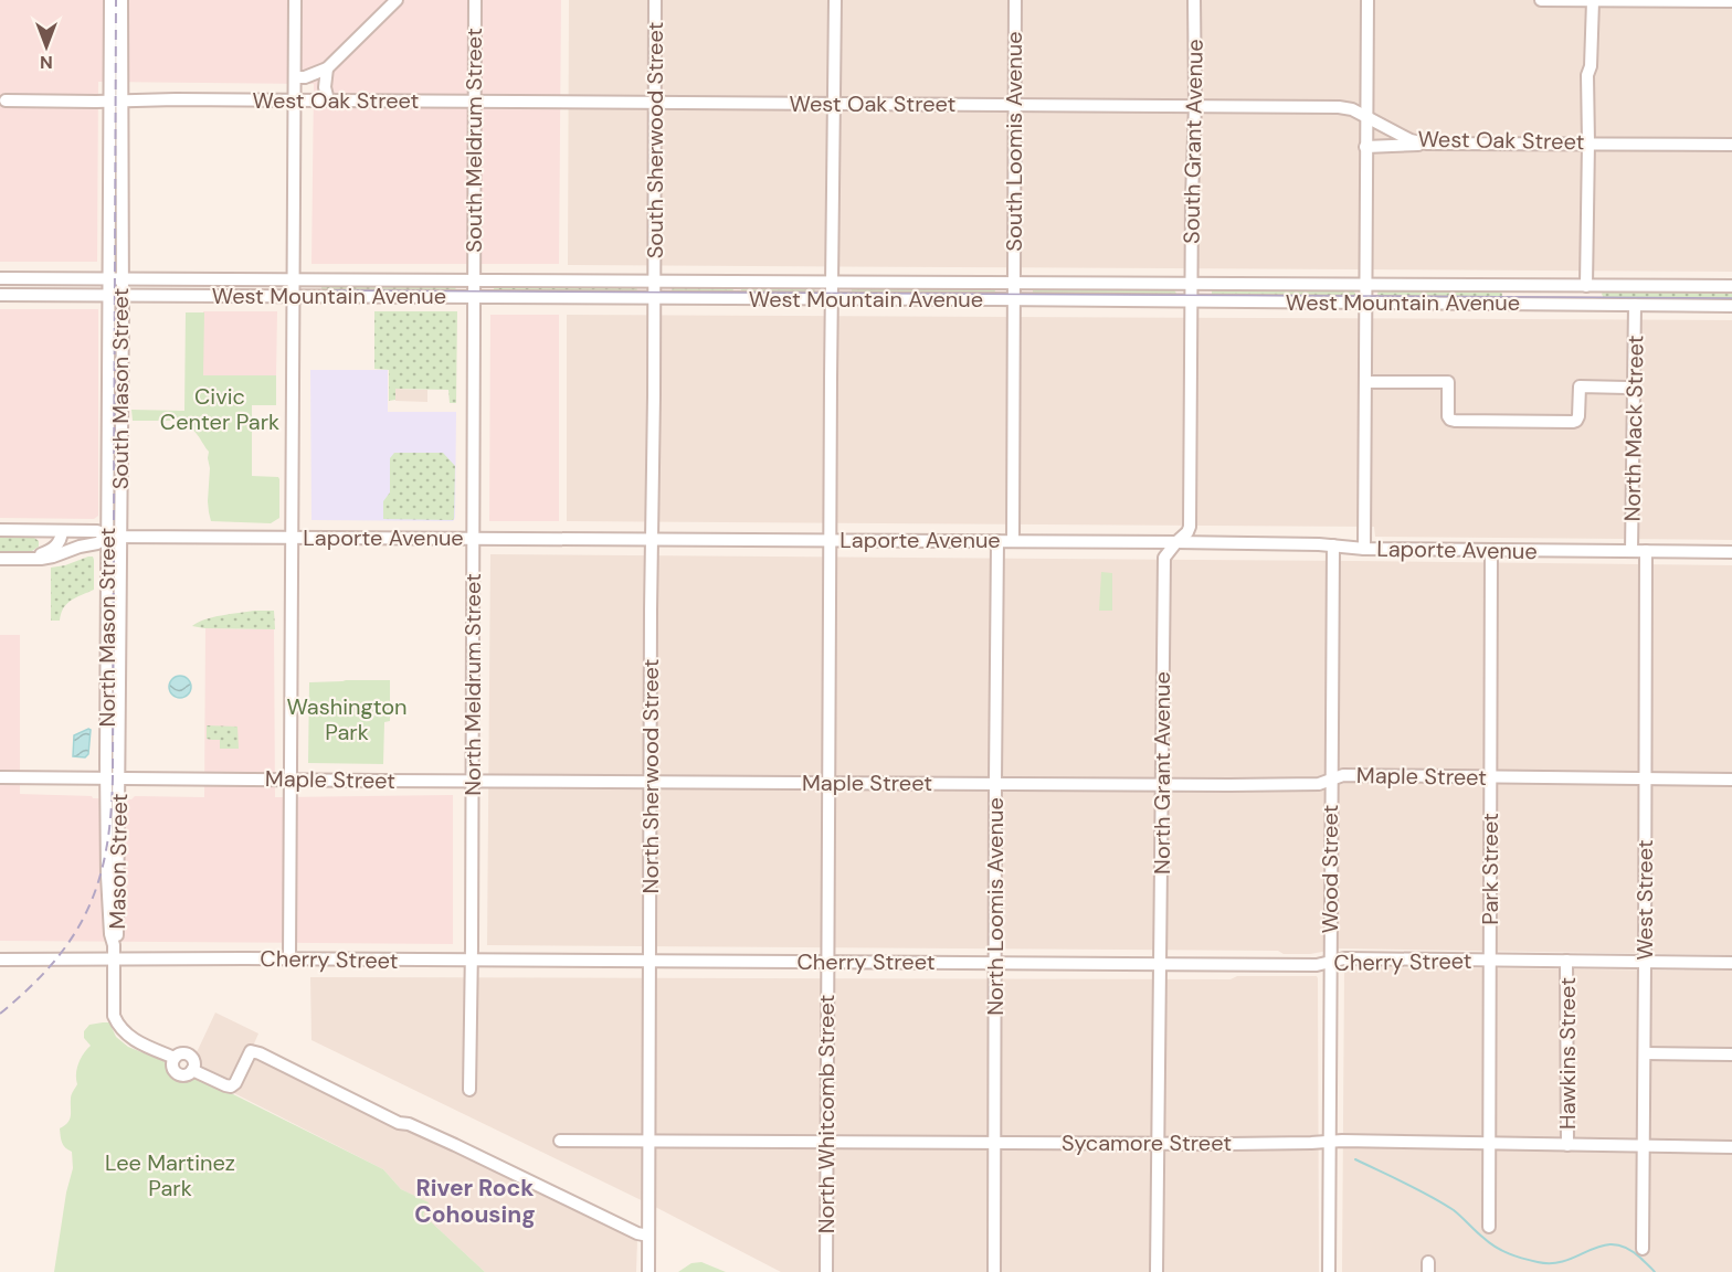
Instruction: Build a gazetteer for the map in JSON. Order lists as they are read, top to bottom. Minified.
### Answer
{"streets":{"street":["West Oak Street","South Meldrum Street","South Sherwood Street","South Loomis Avenue","South Grant Avenue","West Mountain Avenue","South Mason Street","North Mack Street","Laporte Avenue","North Mason Street","North Meldrum Street","North Grant Avenue","North Sherwood Street","Maple Street","Mason Street","Wood Street","Park Street","West Street","North Loomis Avenue","Cherry Street","Hawkins Street","North Whitcomb Street","Sycamore Street"]},"crossings":[["West Oak Street","South Meldrum Street"],["West Oak Street","South Sherwood Street"],["West Oak Street","South Loomis Avenue"],["West Oak Street","South Grant Avenue"],["West Oak Street","South Mason Street"],["West Oak Street","North Whitcomb Street"],["South Meldrum Street","West Mountain Avenue"],["South Meldrum Street","North Meldrum Street"],["South Sherwood Street","West Mountain Avenue"],["South Sherwood Street","North Sherwood Street"],["South Loomis Avenue","West Mountain Avenue"],["South Grant Avenue","West Mountain Avenue"],["South Grant Avenue","North Grant Avenue"],["West Mountain Avenue","South Mason Street"],["West Mountain Avenue","North Mack Street"],["West Mountain Avenue","North Mason Street"],["West Mountain Avenue","North Meldrum Street"],["West Mountain Avenue","North Grant Avenue"],["West Mountain Avenue","North Sherwood Street"],["West Mountain Avenue","North Whitcomb Street"],["South Mason Street","North Mason Street"],["North Mack Street","Laporte Avenue"],["Laporte Avenue","North Mason Street"],["Laporte Avenue","North Meldrum Street"],["Laporte Avenue","North Grant Avenue"],["Laporte Avenue","North Sherwood Street"],["Laporte Avenue","Wood Street"],["Laporte Avenue","Park Street"],["Laporte Avenue","West Street"],["Laporte Avenue","North Loomis Avenue"],["Laporte Avenue","North Whitcomb Street"],["North Mason Street","Maple Street"],["North Mason Street","Mason Street"],["North Meldrum Street","Maple Street"],["North Meldrum Street","Cherry Street"],["North Grant Avenue","Maple Street"],["North Grant Avenue","Cherry Street"],["North Grant Avenue","Sycamore Street"],["North Sherwood Street","Maple Street"],["North Sherwood Street","Mason Street"],["North Sherwood Street","Cherry Street"],["North Sherwood Street","Sycamore Street"],["Maple Street","Mason Street"],["Maple Street","Wood Street"],["Maple Street","Park Street"],["Maple Street","West Street"],["Maple Street","North Loomis Avenue"],["Maple Street","North Whitcomb Street"],["Mason Street","Cherry Street"],["Wood Street","Cherry Street"],["Wood Street","Sycamore Street"],["Park Street","Cherry Street"],["Park Street","Sycamore Street"],["West Street","Cherry Street"],["West Street","Sycamore Street"],["North Loomis Avenue","Cherry Street"],["North Loomis Avenue","Sycamore Street"],["Cherry Street","Hawkins Street"],["Cherry Street","North Whitcomb Street"],["Hawkins Street","Sycamore Street"],["North Whitcomb Street","Sycamore Street"]],"districts":["River Rock Cohousing"],"parks":["Civic Center Park","Washington Park","Lee Martinez Park"],"north":"bottom"}
